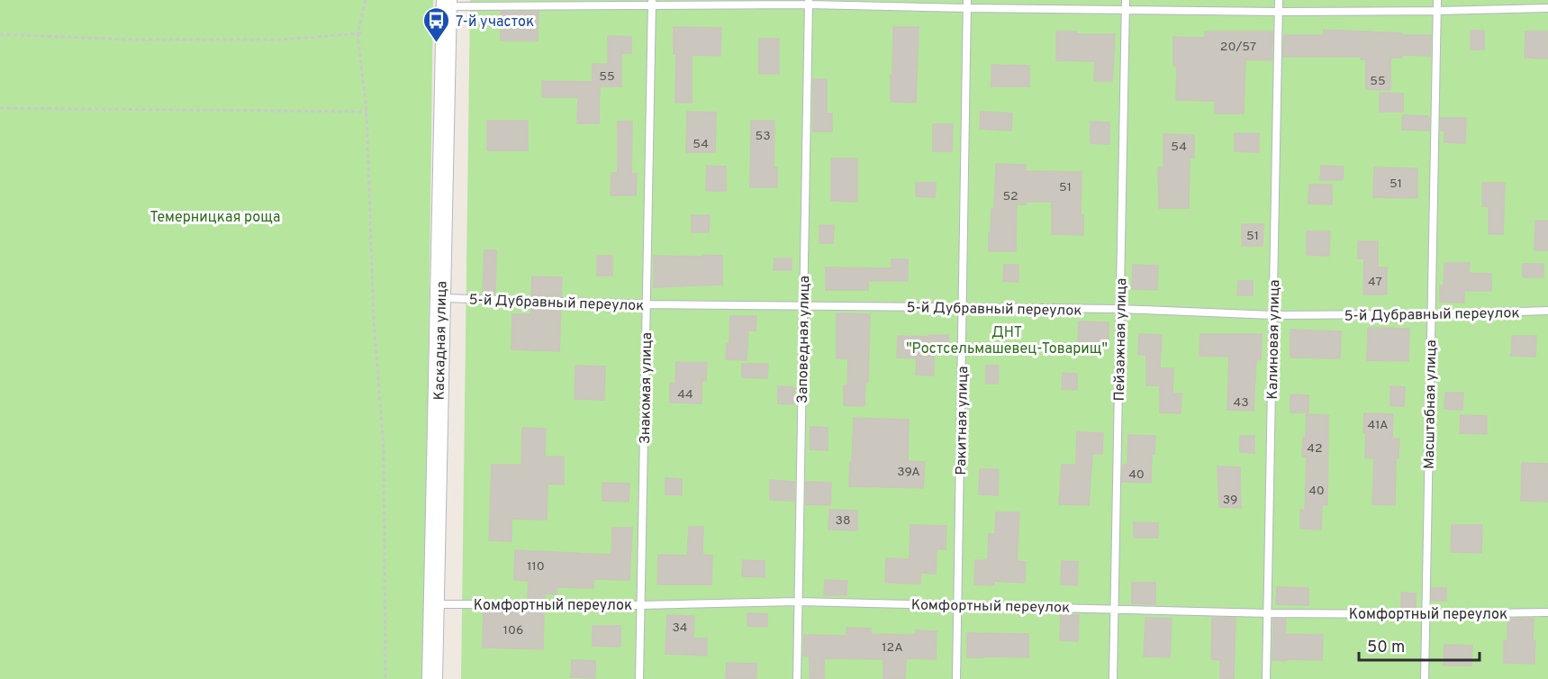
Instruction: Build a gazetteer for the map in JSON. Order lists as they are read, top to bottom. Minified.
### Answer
{"streets":{"street":["Каскадная улица"],"lane":["5-й Дубравный переулок","Заповедная улица","Пейзажная улица","Калиновая улица","Знакомая улица","Масштабная улица","Ракитная улица","Комфортный переулок"]},"crossings":[["5-й Дубравный переулок","Каскадная улица"],["5-й Дубравный переулок","Заповедная улица"],["5-й Дубравный переулок","Пейзажная улица"],["5-й Дубравный переулок","Калиновая улица"],["5-й Дубравный переулок","Знакомая улица"],["5-й Дубравный переулок","Масштабная улица"],["5-й Дубравный переулок","Ракитная улица"],["Каскадная улица","Комфортный переулок"],["Заповедная улица","Комфортный переулок"],["Пейзажная улица","Комфортный переулок"],["Калиновая улица","Комфортный переулок"],["Знакомая улица","Комфортный переулок"],["Масштабная улица","Комфортный переулок"],["Ракитная улица","Комфортный переулок"]],"parks":["Темерницкая роща","ДНТ \"Ростсельмашевец-Товарищ\""],"places":{"bus stop":["7-й участок"]},"house_numbers":["20/57","55","55","53","54","54","51","51","52","51","47","44","43","41А","42","39А","40","40","39","38","110","34","106","12А"],"scale_bar":"50 m"}
